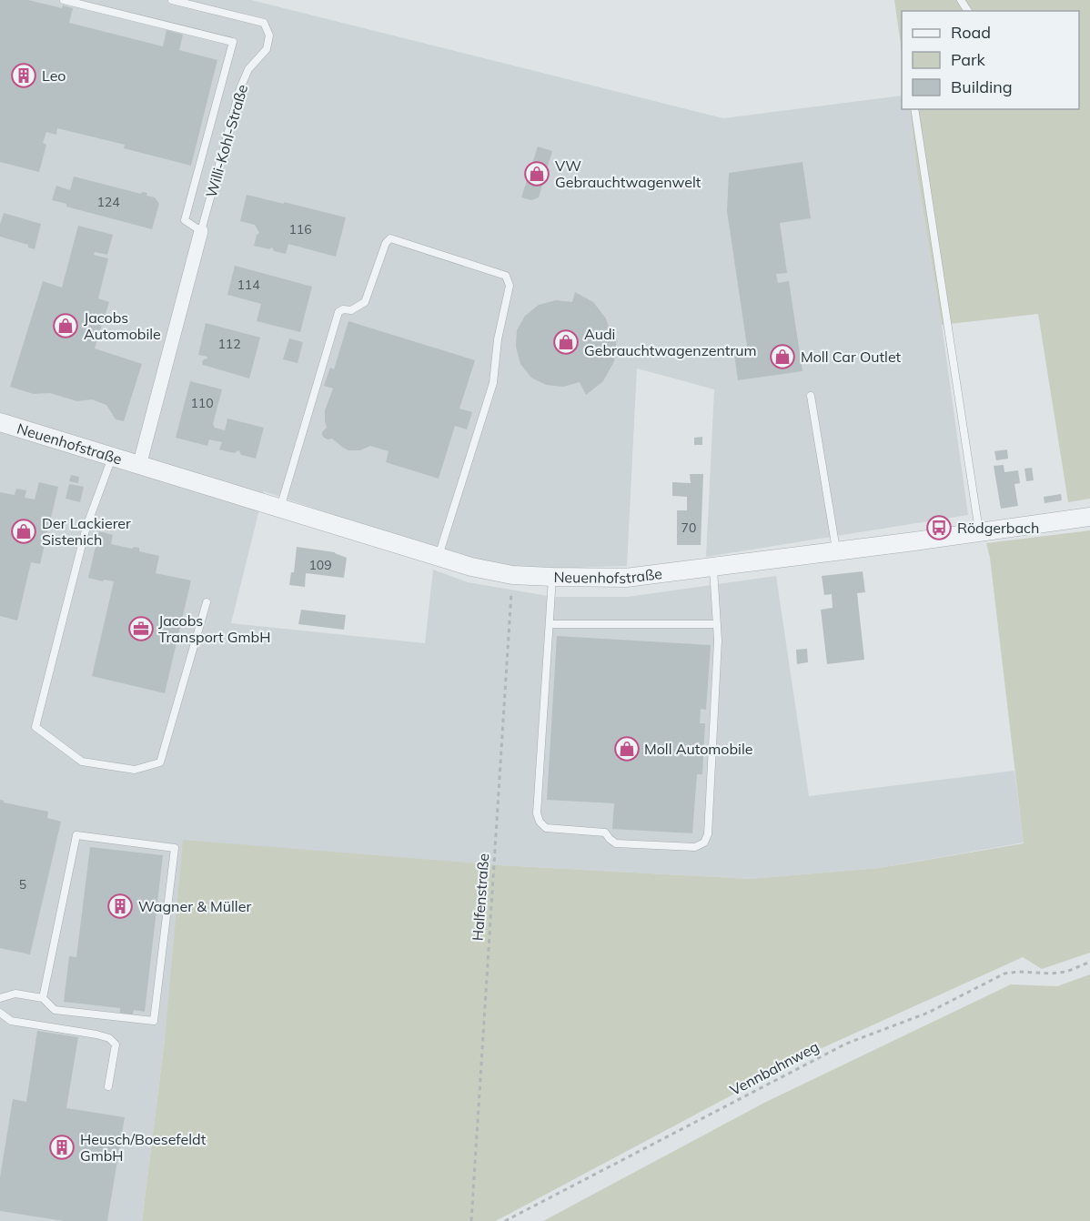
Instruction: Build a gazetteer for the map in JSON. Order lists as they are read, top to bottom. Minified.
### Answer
{"streets":{"street":["Neuenhofstraße"],"lane":["Willi-Kohl-Straße"],"path":["Halfenstraße","Vennbahnweg"]},"crossings":[["Willi-Kohl-Straße","Neuenhofstraße"],["Neuenhofstraße","Halfenstraße"]],"places":{"building":["Leo","Wagner & Müller","Heusch/Boesefeldt GmbH"],"shop":["VW Gebrauchtwagenwelt","Jacobs Automobile","Audi Gebrauchtwagenzentrum","Moll Car Outlet","Der Lackierer Sistenich","Moll Automobile"],"bus stop":["Rödgerbach"],"office":["Jacobs Transport GmbH"]},"house_numbers":["124","116","114","112","110","70","109","5"],"legend":["Road","Park","Building"]}
